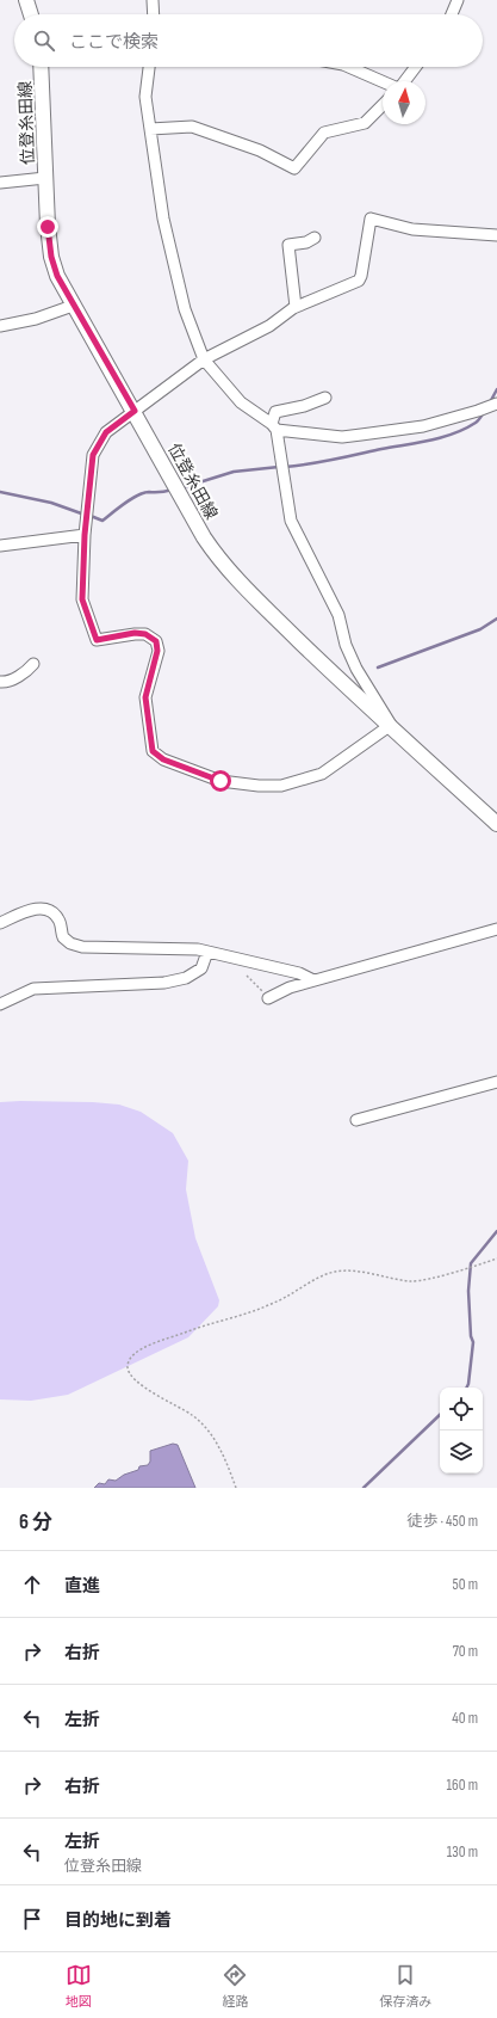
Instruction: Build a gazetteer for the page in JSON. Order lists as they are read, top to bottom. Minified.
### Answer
{"streets":{"main road":["位登糸田線"]},"north":"top","page":{"search":"ここで検索","heading":["6 分","徒歩 · 450 m"],"list":[["直進","50 m"],["右折","70 m"],["左折","40 m"],["右折","160 m"],["左折","位登糸田線","130 m"],"目的地に到着"],"nav":["地図","経路","保存済み"]}}
